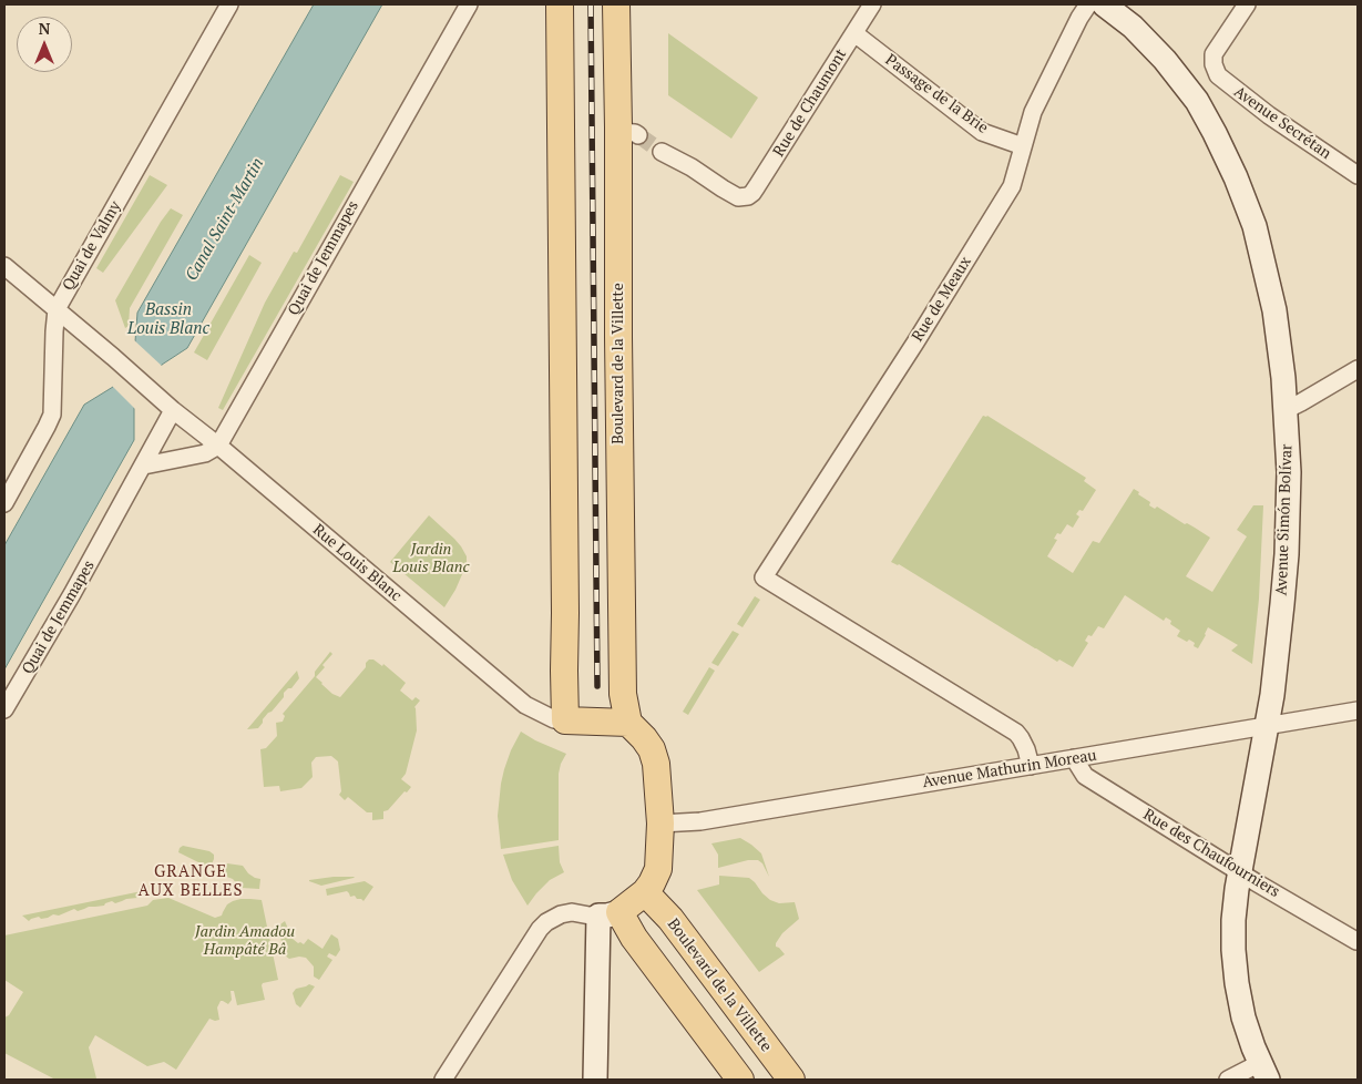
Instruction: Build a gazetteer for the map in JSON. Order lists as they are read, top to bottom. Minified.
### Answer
{"streets":{"main road":["Boulevard de la Villette","Avenue Simón Bolívar"],"street":["Passage de la Brie","Rue de Chaumont","Avenue Secrétan","Quai de Valmy","Quai de Jemmapes","Rue de Meaux","Rue Louis Blanc","Avenue Mathurin Moreau","Rue des Chaufourniers"]},"crossings":[["Passage de la Brie","Rue de Chaumont"],["Passage de la Brie","Rue de Meaux"],["Quai de Valmy","Rue Louis Blanc"],["Quai de Jemmapes","Rue Louis Blanc"],["Rue de Meaux","Avenue Mathurin Moreau"],["Avenue Simón Bolívar","Avenue Mathurin Moreau"],["Avenue Simón Bolívar","Rue des Chaufourniers"],["Avenue Mathurin Moreau","Rue des Chaufourniers"]],"districts":["GRANGE AUX BELLES"],"water":["Canal Saint-Martin","Bassin Louis Blanc"],"parks":["Jardin Louis Blanc","Jardin Amadou Hampâté Bâ"],"north":"top"}
